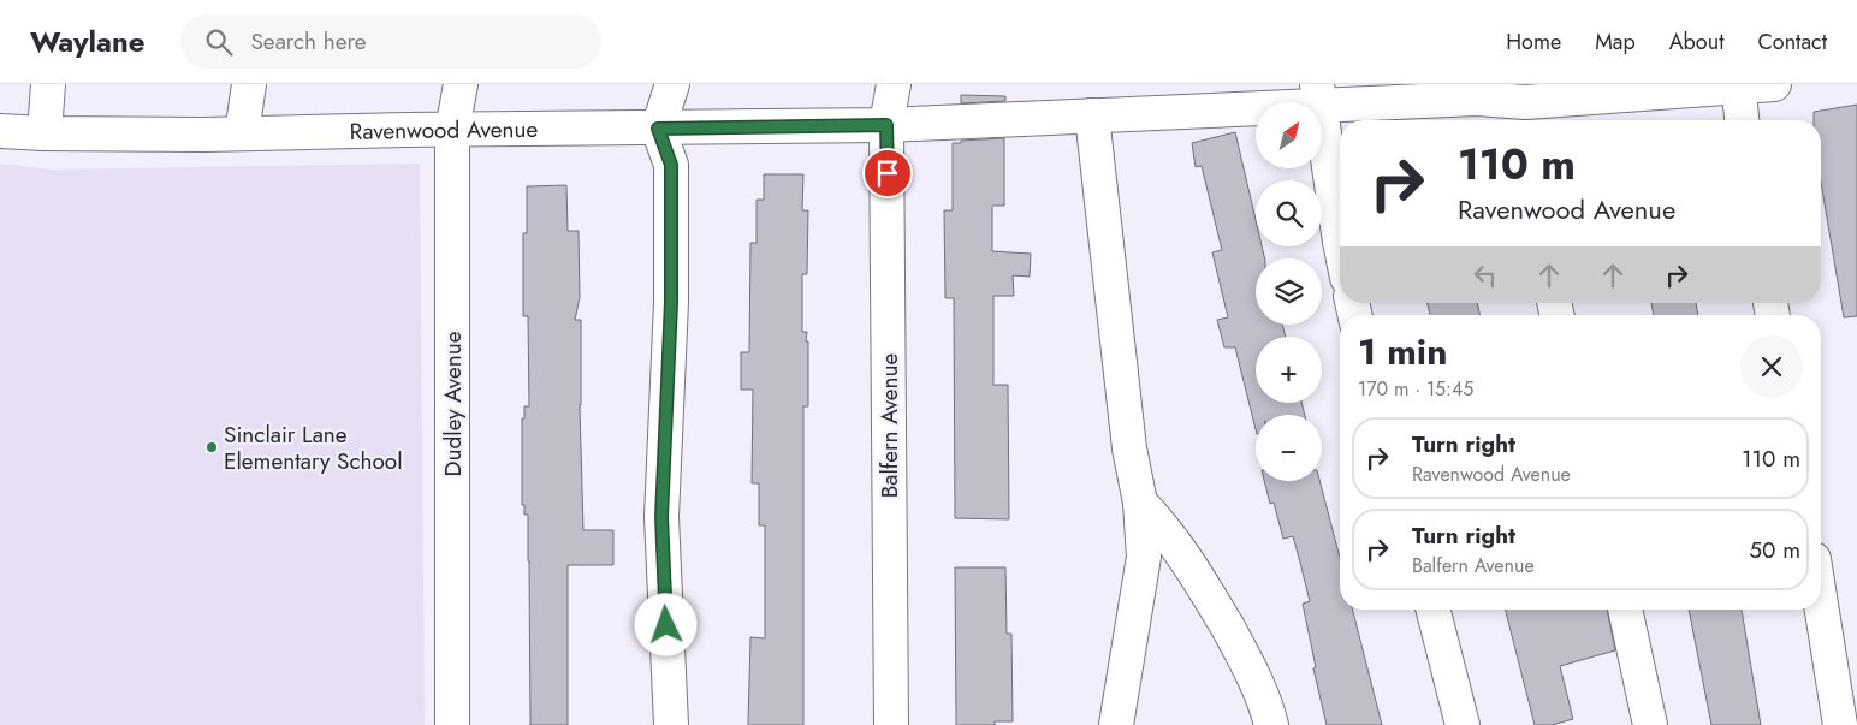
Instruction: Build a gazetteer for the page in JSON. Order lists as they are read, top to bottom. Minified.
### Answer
{"streets":{"street":["Ravenwood Avenue","Dudley Avenue","Balfern Avenue"]},"crossings":[["Ravenwood Avenue","Dudley Avenue"],["Ravenwood Avenue","Balfern Avenue"]],"places":["Sinclair Lane Elementary School"],"north":"top right","page":{"header":"Waylane","search":"Search here","nav":["Home","Map","About","Contact"],"map_buttons":["+","−"],"turn":["110 m","Ravenwood Avenue"],"heading":["1 min","170 m · 15:45"],"list":[{"name":"Turn right","note":"Ravenwood Avenue","value":"110 m"},{"name":"Turn right","note":"Balfern Avenue","value":"50 m"}]}}
